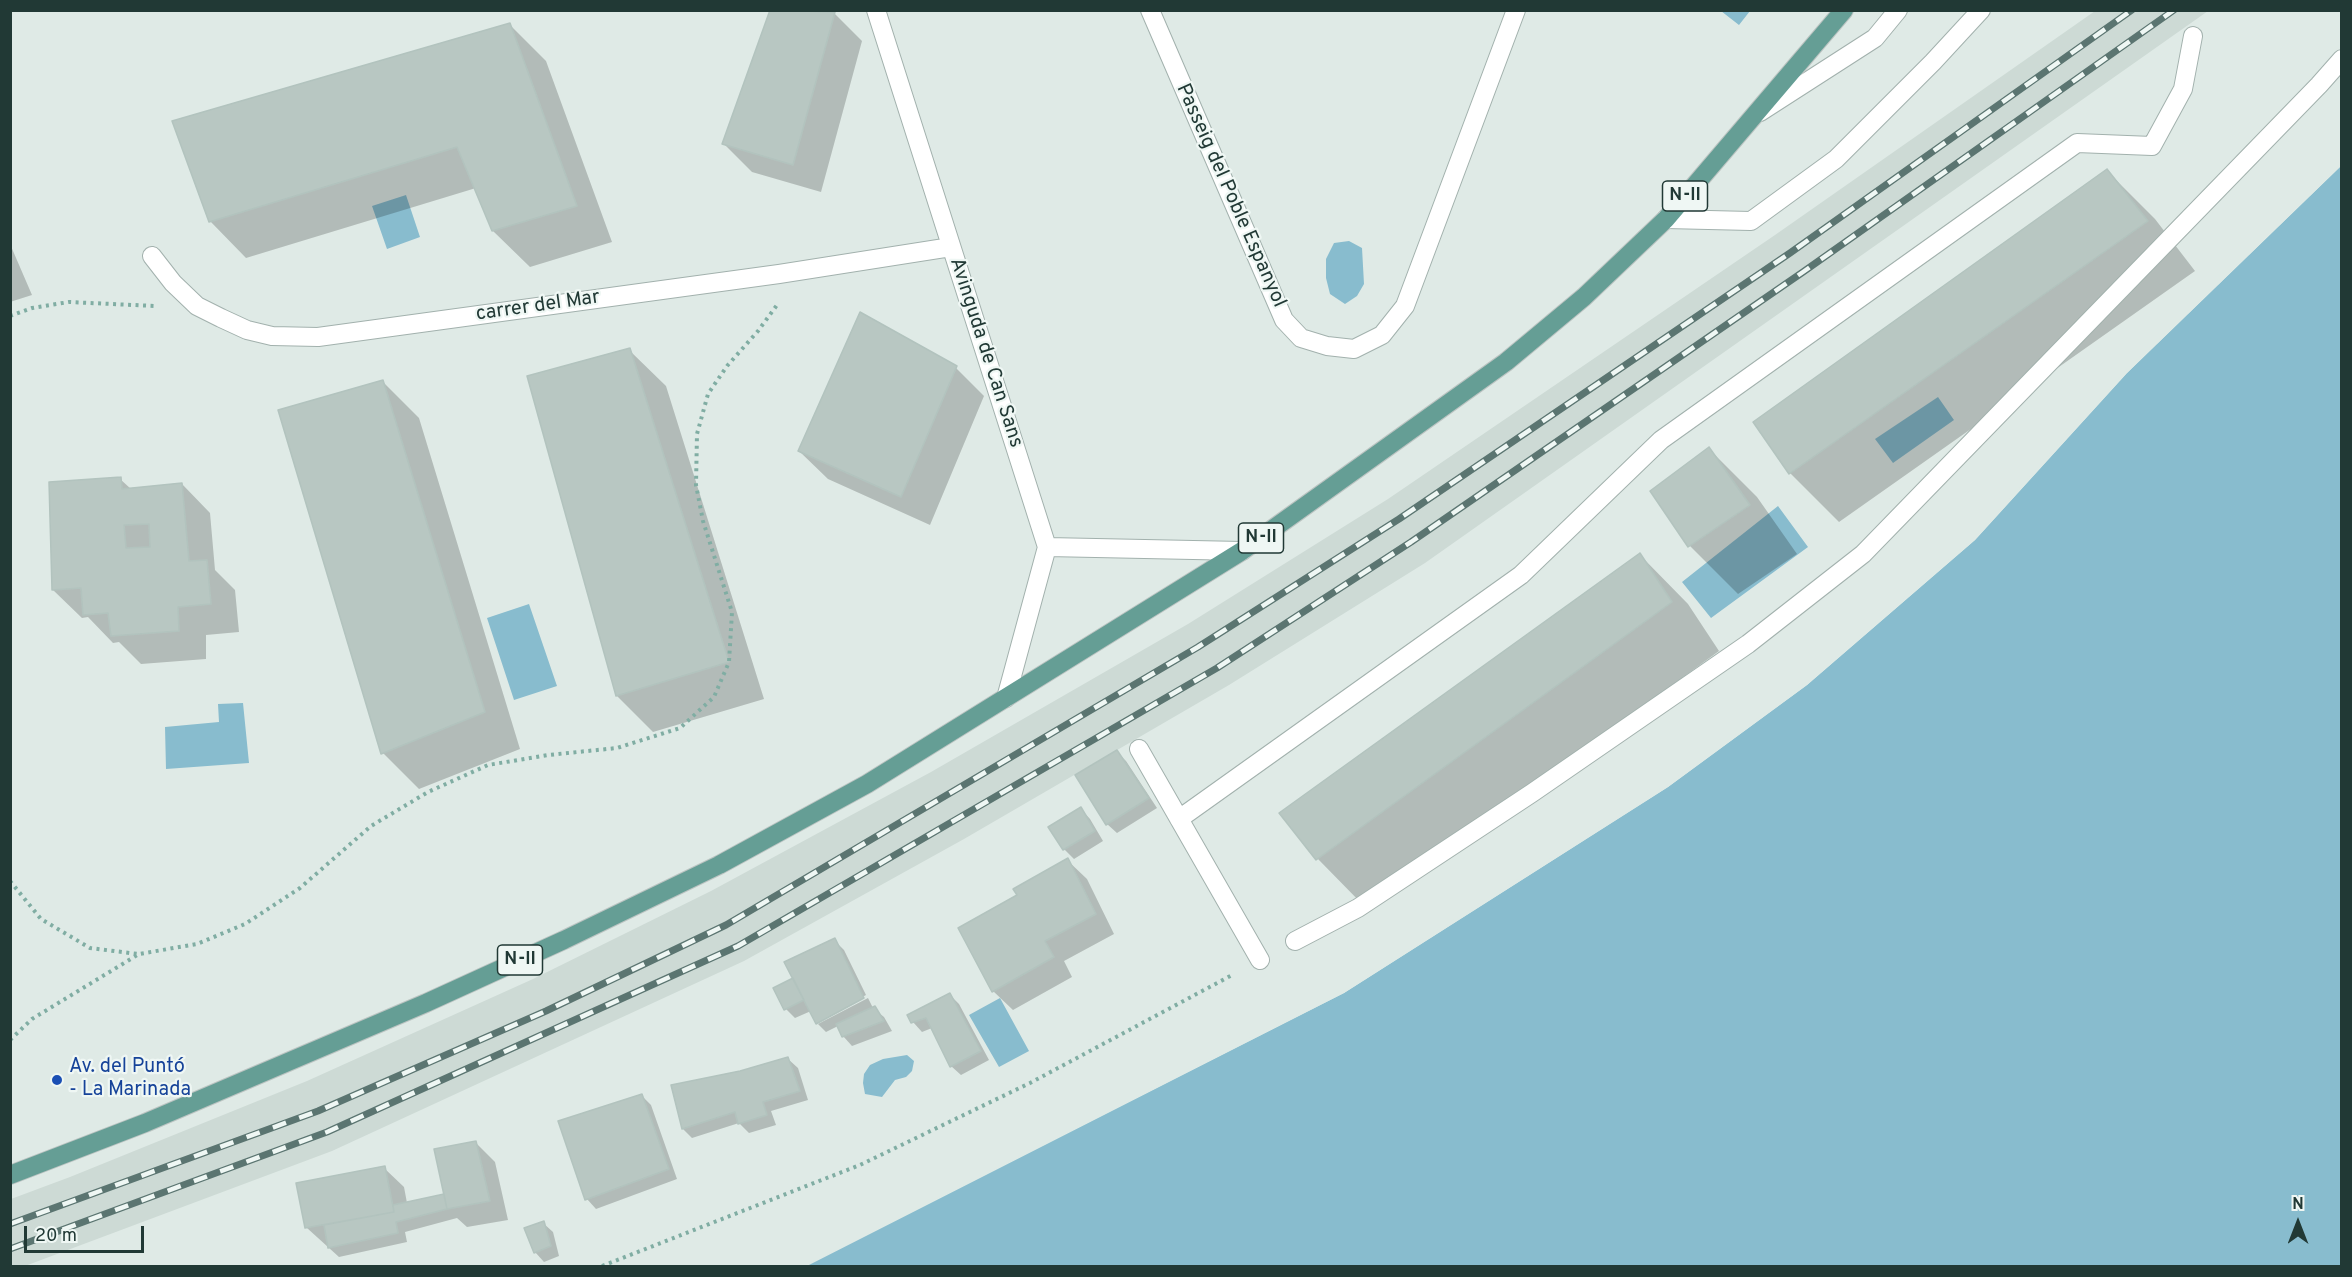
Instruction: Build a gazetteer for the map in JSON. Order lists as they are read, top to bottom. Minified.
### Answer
{"streets":{"main road":["N-II"],"street":["Passeig del Poble Espanyol","carrer del Mar","Avinguda de Can Sans"]},"crossings":[["carrer del Mar","Avinguda de Can Sans"]],"places":["Av. del Puntó - La Marinada"],"scale_bar":"20 m","north":"top"}
